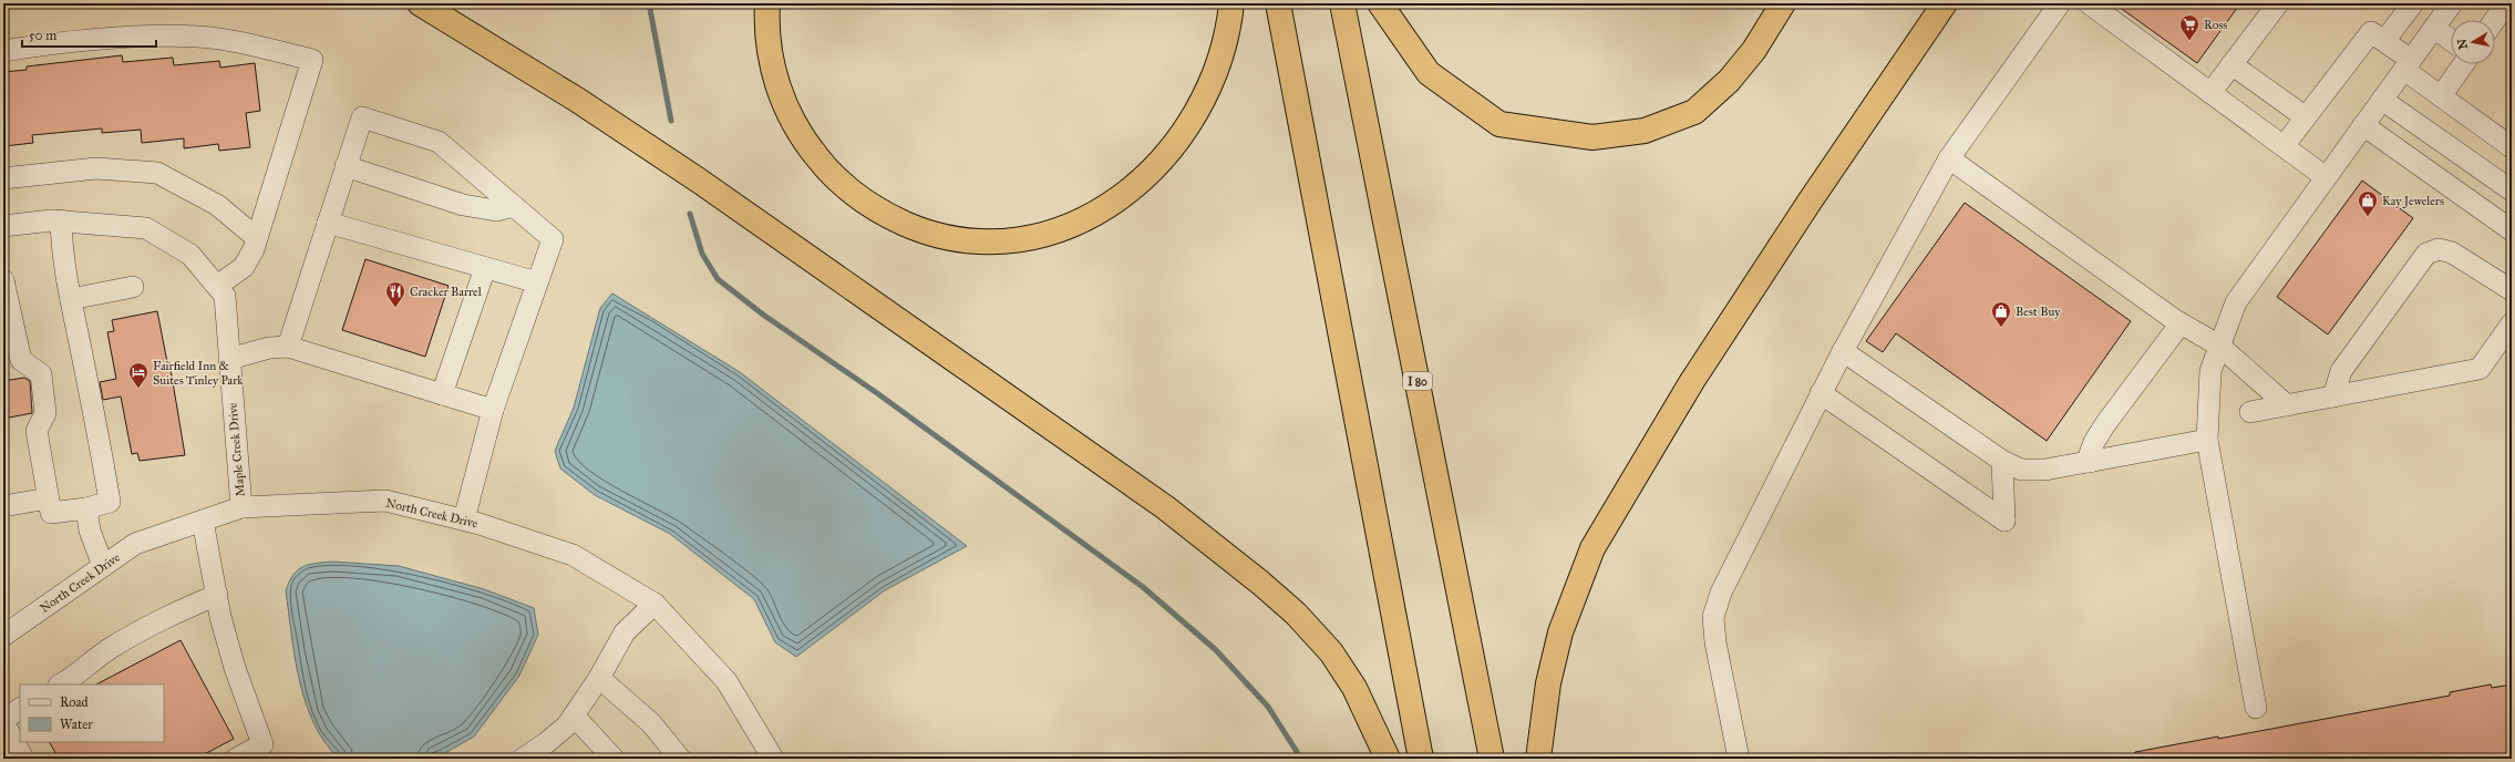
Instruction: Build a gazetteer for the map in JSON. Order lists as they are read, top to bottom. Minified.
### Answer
{"streets":{"highway":["I 80"],"street":["Maple Creek Drive","North Creek Drive"]},"crossings":[["Maple Creek Drive","North Creek Drive"]],"places":{"supermarket":["Ross"],"shop":["Kay Jewelers","Best Buy"],"restaurant":["Cracker Barrel"],"hotel":["Fairfield Inn & Suites Tinley Park"]},"legend":["Road","Water"],"scale_bar":"50 m","north":"left"}
